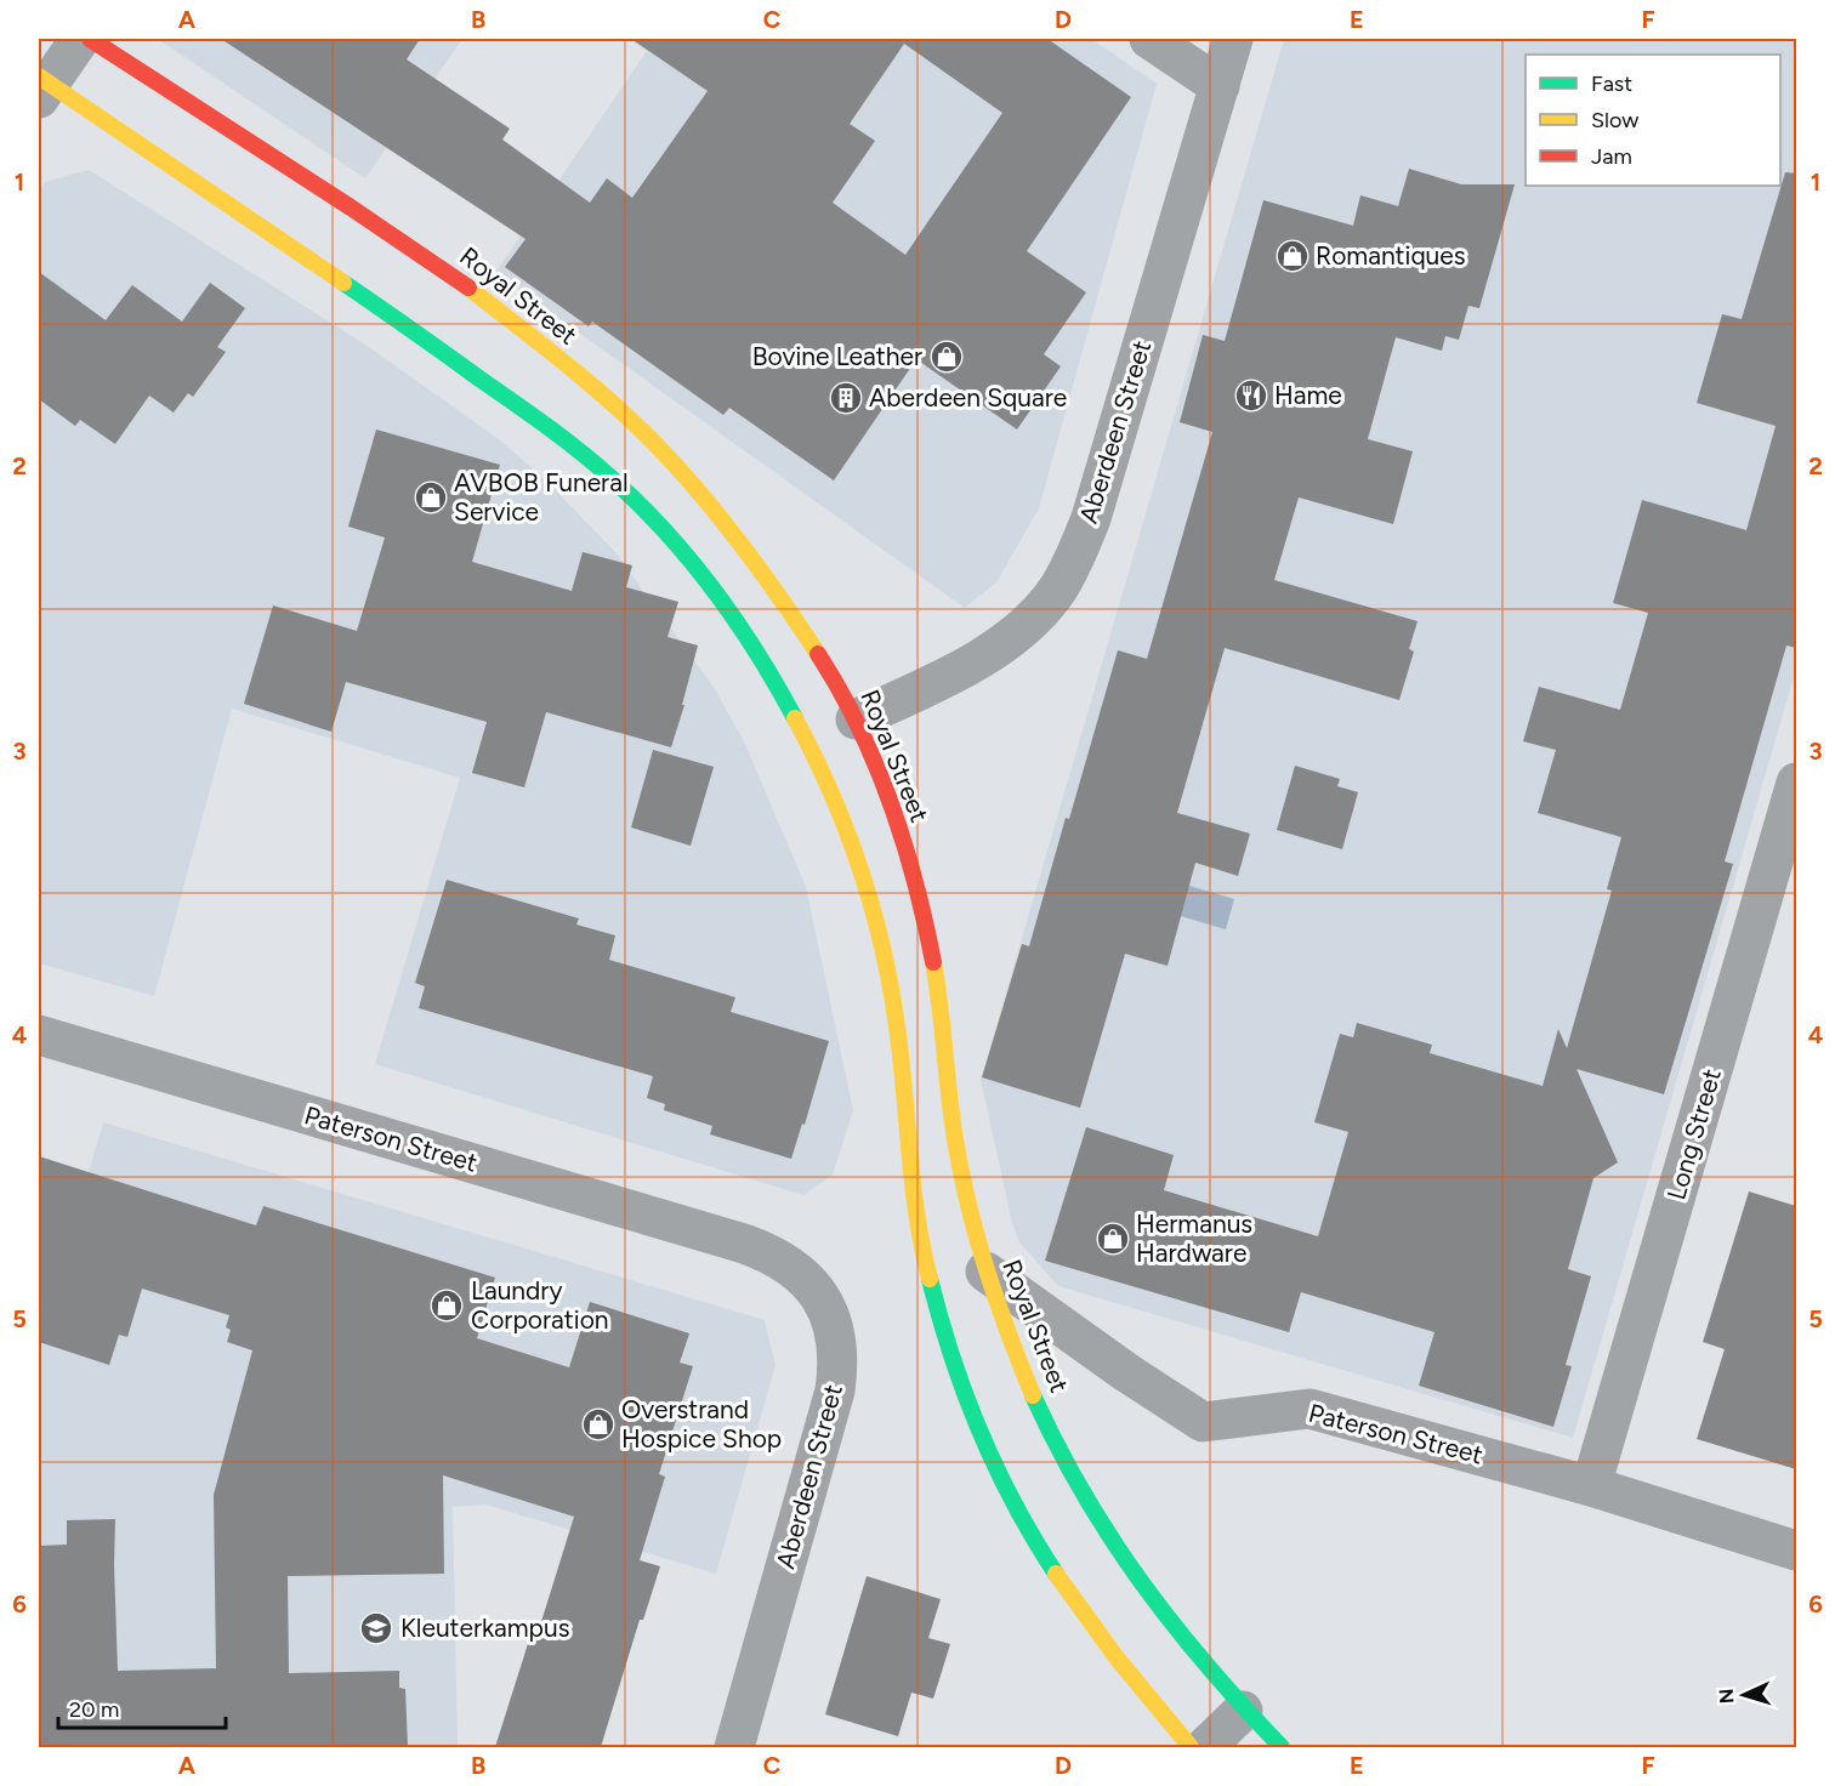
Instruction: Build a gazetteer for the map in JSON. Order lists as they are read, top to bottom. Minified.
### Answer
{"streets":{"main road":["Royal Street"],"street":["Aberdeen Street","Long Street","Paterson Street"]},"crossings":[["Royal Street","Aberdeen Street"],["Royal Street","Paterson Street"],["Aberdeen Street","Paterson Street"],["Long Street","Paterson Street"]],"places":{"shop":["Romantiques","Bovine Leather","AVBOB Funeral Service","Hermanus Hardware","Laundry Corporation","Overstrand Hospice Shop"],"restaurant":["Hame"],"building":["Aberdeen Square"],"school or university":["Kleuterkampus"]},"legend":["Fast","Slow","Jam"],"scale_bar":"20 m","north":"left","grid":{"columns":["A","B","C","D","E","F"],"rows":["1","2","3","4","5","6"]}}
